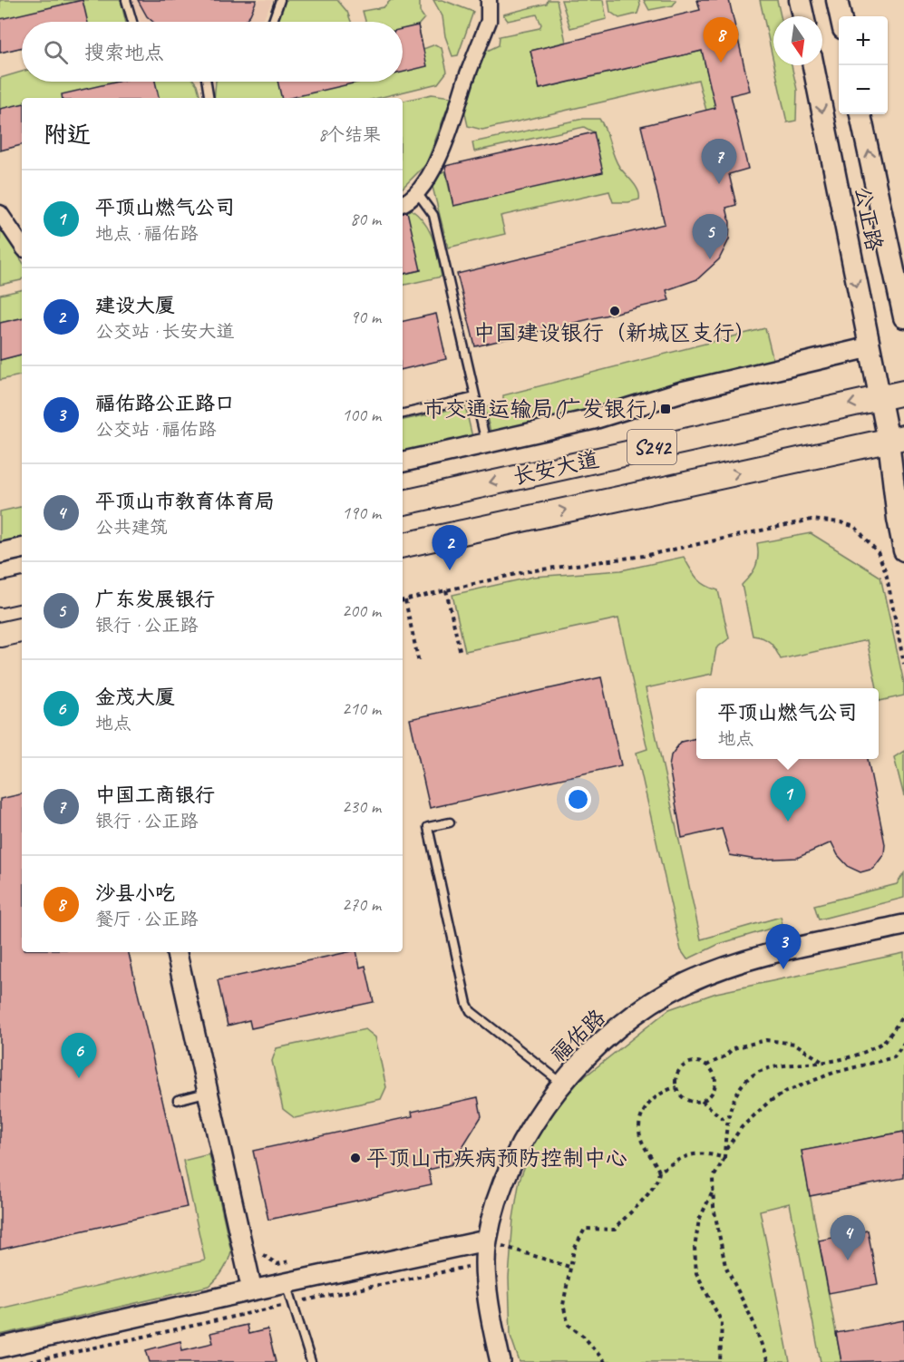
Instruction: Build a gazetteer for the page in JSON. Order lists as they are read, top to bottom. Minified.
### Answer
{"streets":{"main road":["公正路","S242","长安大道"],"street":["福佑路"]},"crossings":[["公正路","长安大道"]],"places":{"other":["中国建设银行（新城区支行）","平顶山市疾病预防控制中心"],"transit":["市交通运输局(广发银行)"]},"north":"bottom","page":{"map_buttons":["+","−"],"pins":["8","7","5","2","1","3","6","4"],"search":"搜索地点","heading":["附近","8个结果"],"list":[{"mark":"1","name":"平顶山燃气公司","note":"地点 · 福佑路","value":"80 m"},{"mark":"2","name":"建设大厦","note":"公交站 · 长安大道","value":"90 m"},{"mark":"3","name":"福佑路公正路口","note":"公交站 · 福佑路","value":"100 m"},{"mark":"4","name":"平顶山市教育体育局","note":"公共建筑","value":"190 m"},{"mark":"5","name":"广东发展银行","note":"银行 · 公正路","value":"200 m"},{"mark":"6","name":"金茂大厦","note":"地点","value":"210 m"},{"mark":"7","name":"中国工商银行","note":"银行 · 公正路","value":"230 m"},{"mark":"8","name":"沙县小吃","note":"餐厅 · 公正路","value":"270 m"}],"popup":["平顶山燃气公司","地点"]}}
